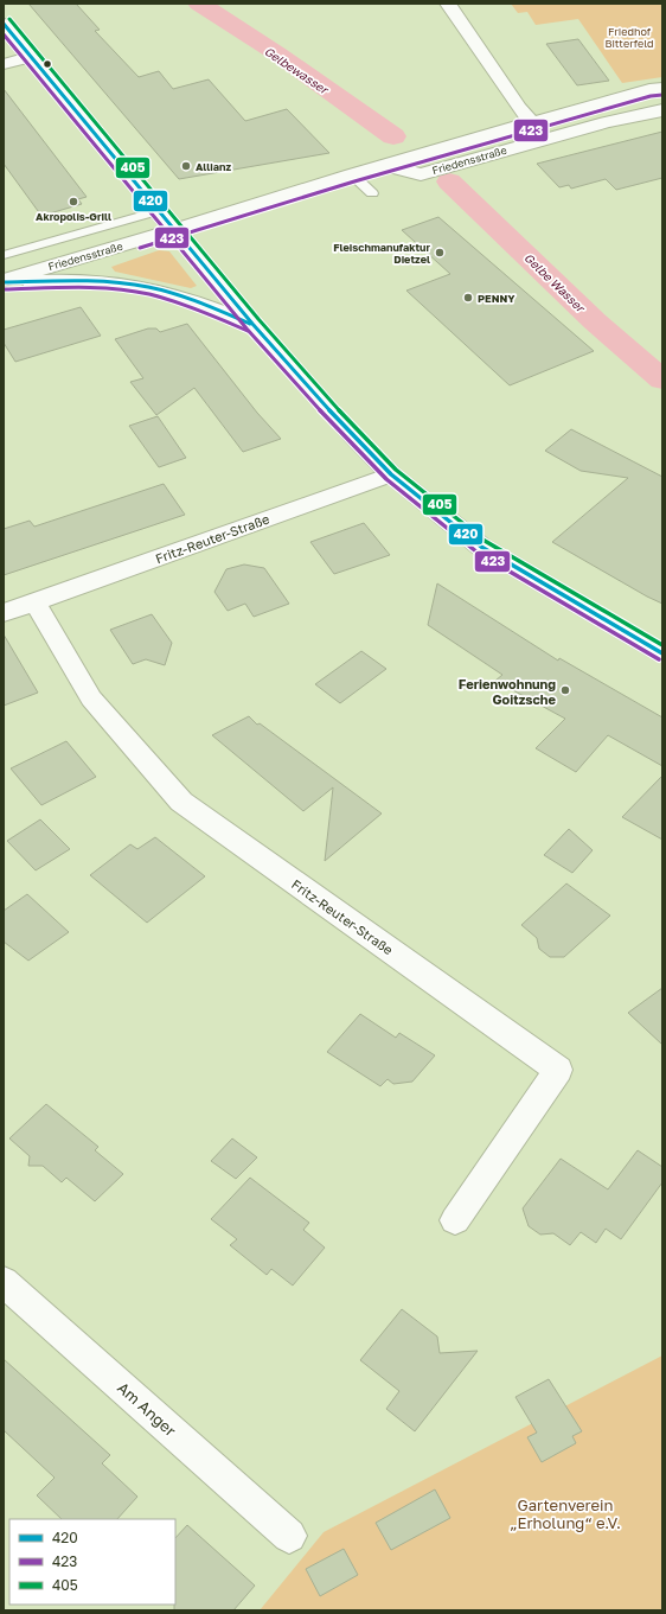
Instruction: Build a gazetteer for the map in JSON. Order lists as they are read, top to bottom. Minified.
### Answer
{"streets":{"street":["Friedensstraße","Fritz-Reuter-Straße","Am Anger"]},"water":["Gelbewasser","Gelbe Wasser"],"parks":["Friedhof Bitterfeld","Gartenverein „Erholung“ e.V."],"places":["Allianz","Akropolis-Grill","Fleischmanufaktur Dietzel","PENNY","Ferienwohnung Goitzsche"],"lines":["transit line 405","transit line 420","transit line 423"],"legend":["420","423","405"]}
